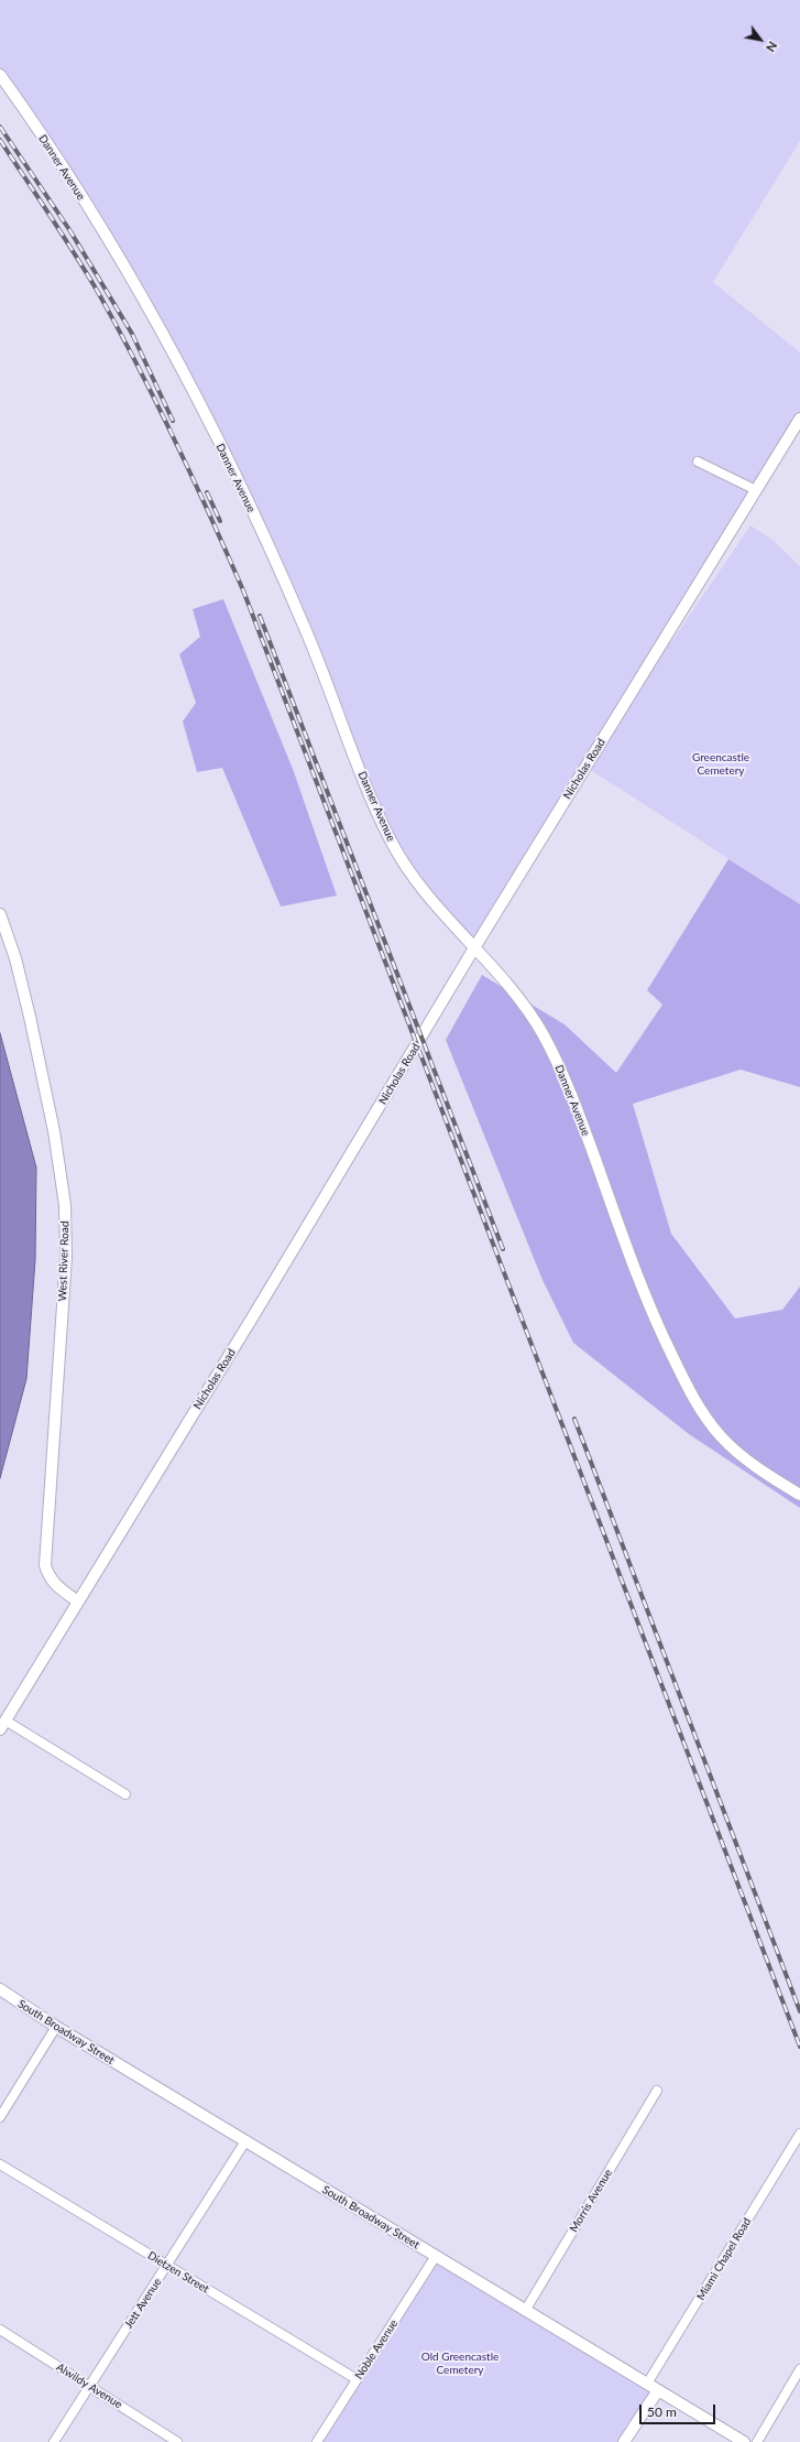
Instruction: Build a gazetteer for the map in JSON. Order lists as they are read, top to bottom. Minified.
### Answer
{"streets":{"street":["Danner Avenue","Nicholas Road","West River Road","South Broadway Street","Morris Avenue","Miami Chapel Road","Dietzen Street","Jett Avenue","Noble Avenue","Alwildy Avenue"]},"crossings":[["Danner Avenue","Nicholas Road"],["Nicholas Road","West River Road"],["South Broadway Street","Morris Avenue"],["South Broadway Street","Miami Chapel Road"],["South Broadway Street","Jett Avenue"],["South Broadway Street","Noble Avenue"],["Dietzen Street","Jett Avenue"],["Dietzen Street","Noble Avenue"],["Jett Avenue","Alwildy Avenue"]],"parks":["Greencastle Cemetery","Old Greencastle Cemetery"],"scale_bar":"50 m","north":"bottom right"}
